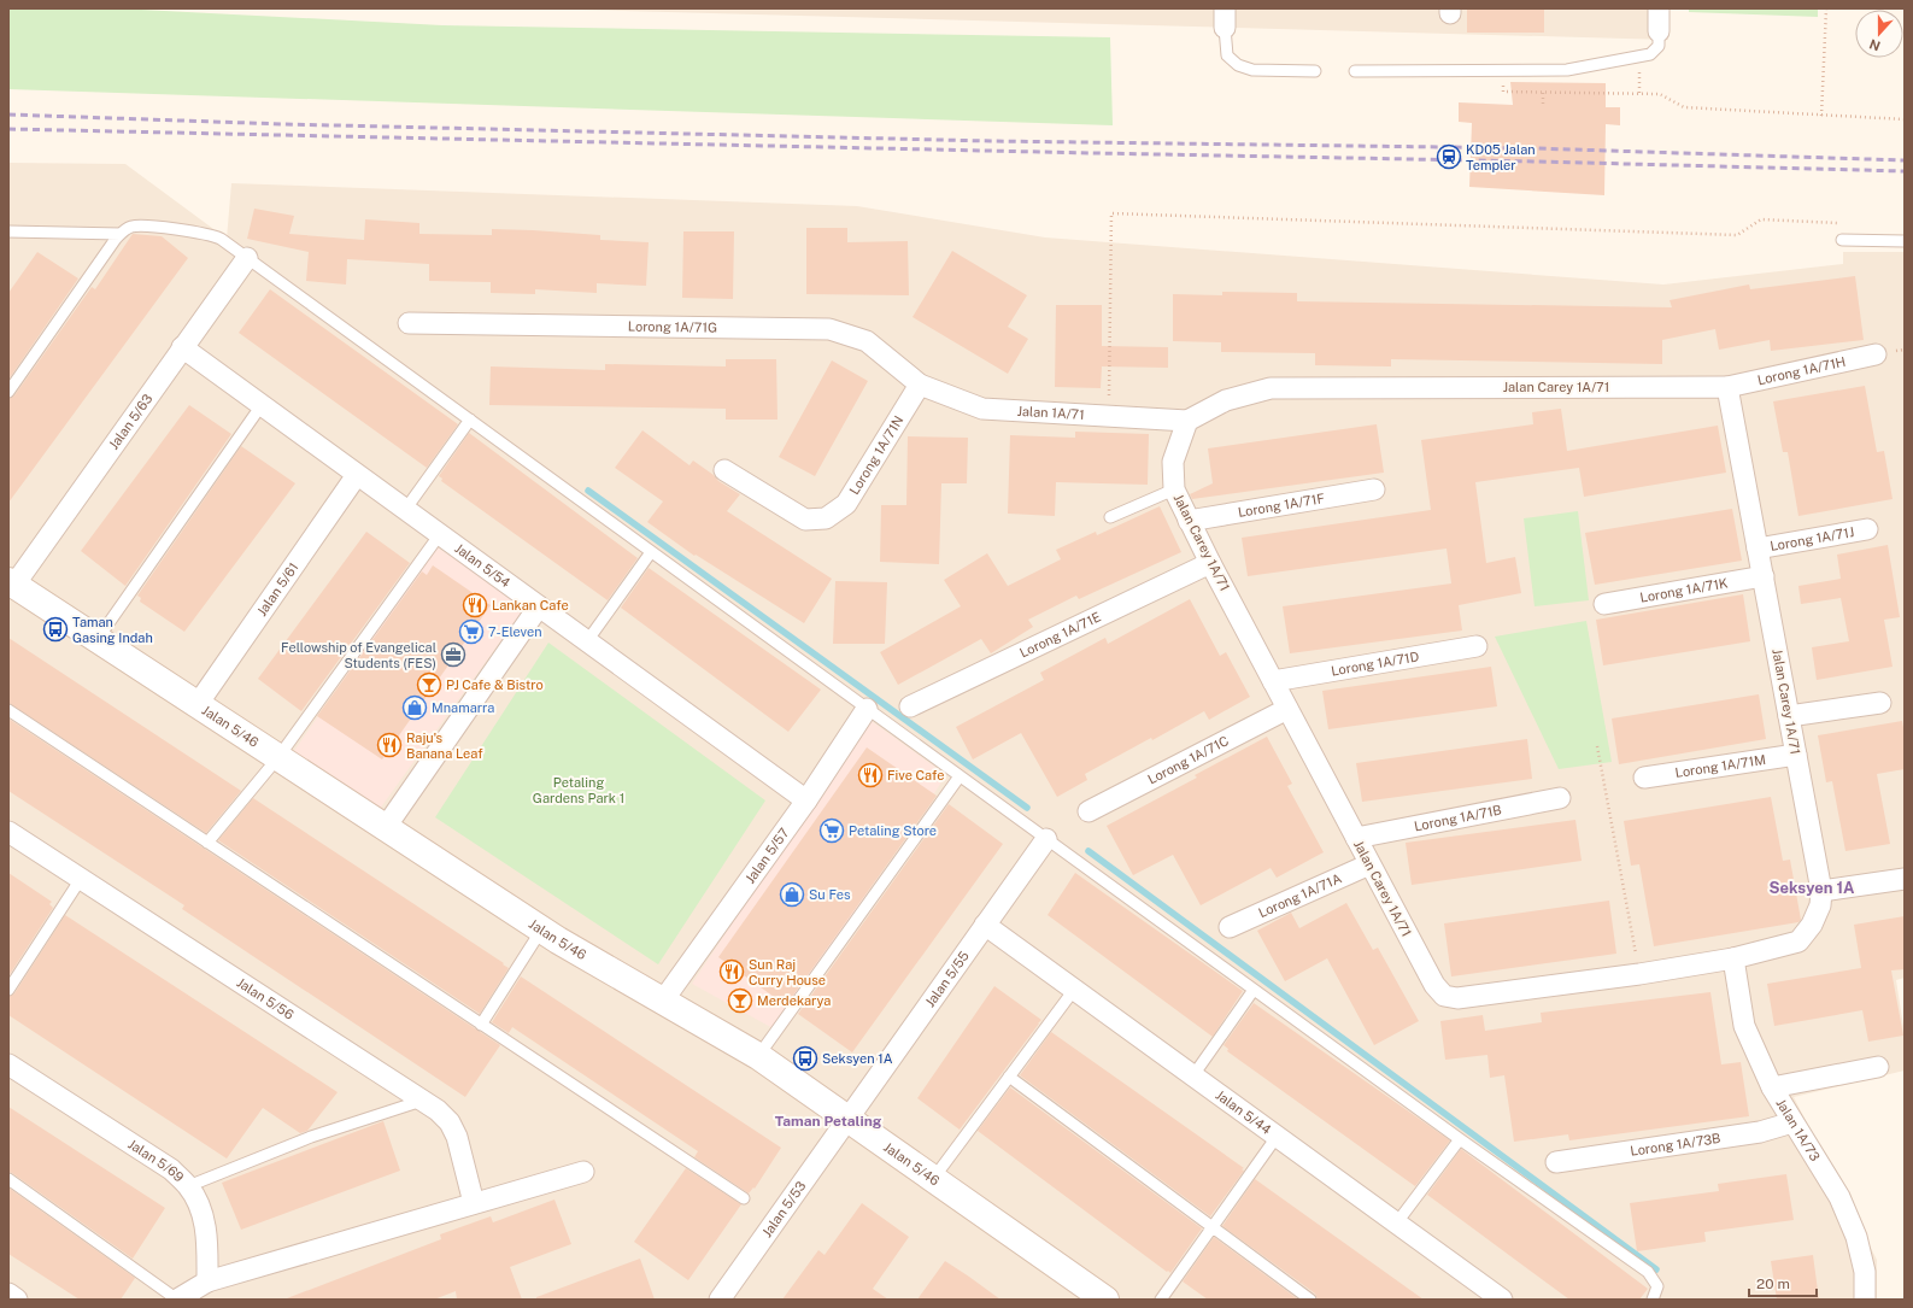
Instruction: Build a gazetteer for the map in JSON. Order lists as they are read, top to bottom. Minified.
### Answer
{"streets":{"street":["Lorong 1A/71G","Lorong 1A/71H","Jalan Carey 1A/71","Jalan 1A/71","Jalan 5/63","Lorong 1A/71N","Lorong 1A/71F","Lorong 1A/71J","Jalan 5/54","Jalan 5/61","Lorong 1A/71K","Lorong 1A/71E","Lorong 1A/71D","Jalan 5/46","Lorong 1A/71C","Lorong 1A/71M","Lorong 1A/71B","Jalan 5/57","Lorong 1A/71A","Jalan 5/55","Jalan 5/56","Jalan 5/44","Jalan 1A/73","Lorong 1A/73B","Jalan 5/69","Jalan 5/53"]},"crossings":[["Lorong 1A/71G","Jalan 1A/71"],["Lorong 1A/71G","Lorong 1A/71N"],["Lorong 1A/71H","Jalan Carey 1A/71"],["Jalan Carey 1A/71","Jalan 1A/71"],["Jalan Carey 1A/71","Lorong 1A/71F"],["Jalan Carey 1A/71","Lorong 1A/71J"],["Jalan Carey 1A/71","Lorong 1A/71K"],["Jalan Carey 1A/71","Lorong 1A/71E"],["Jalan Carey 1A/71","Lorong 1A/71D"],["Jalan Carey 1A/71","Lorong 1A/71C"],["Jalan Carey 1A/71","Lorong 1A/71M"],["Jalan Carey 1A/71","Lorong 1A/71B"],["Jalan Carey 1A/71","Lorong 1A/71A"],["Jalan Carey 1A/71","Jalan 1A/73"],["Jalan 1A/71","Lorong 1A/71N"],["Jalan 5/63","Jalan 5/54"],["Jalan 5/63","Jalan 5/46"],["Jalan 5/54","Jalan 5/61"],["Jalan 5/54","Jalan 5/57"],["Jalan 5/61","Jalan 5/46"],["Jalan 5/46","Jalan 5/57"],["Jalan 5/46","Jalan 5/55"],["Jalan 5/46","Jalan 5/53"],["Jalan 5/55","Jalan 5/44"],["Jalan 5/55","Jalan 5/53"],["Jalan 1A/73","Lorong 1A/73B"]],"districts":["Seksyen 1A","Taman Petaling"],"parks":["Petaling Gardens Park 1"],"places":{"station":["KD05 Jalan Templer"],"restaurant":["Lankan Cafe","Raju's Banana Leaf","Five Cafe","Sun Raj Curry House"],"bus stop":["Taman Gasing Indah","Seksyen 1A"],"supermarket":["7-Eleven","Petaling Store"],"office":["Fellowship of Evangelical Students (FES)"],"bar":["PJ Cafe & Bistro","Merdekarya"],"shop":["Mnamarra","Su Fes"]},"scale_bar":"20 m","north":"bottom"}
